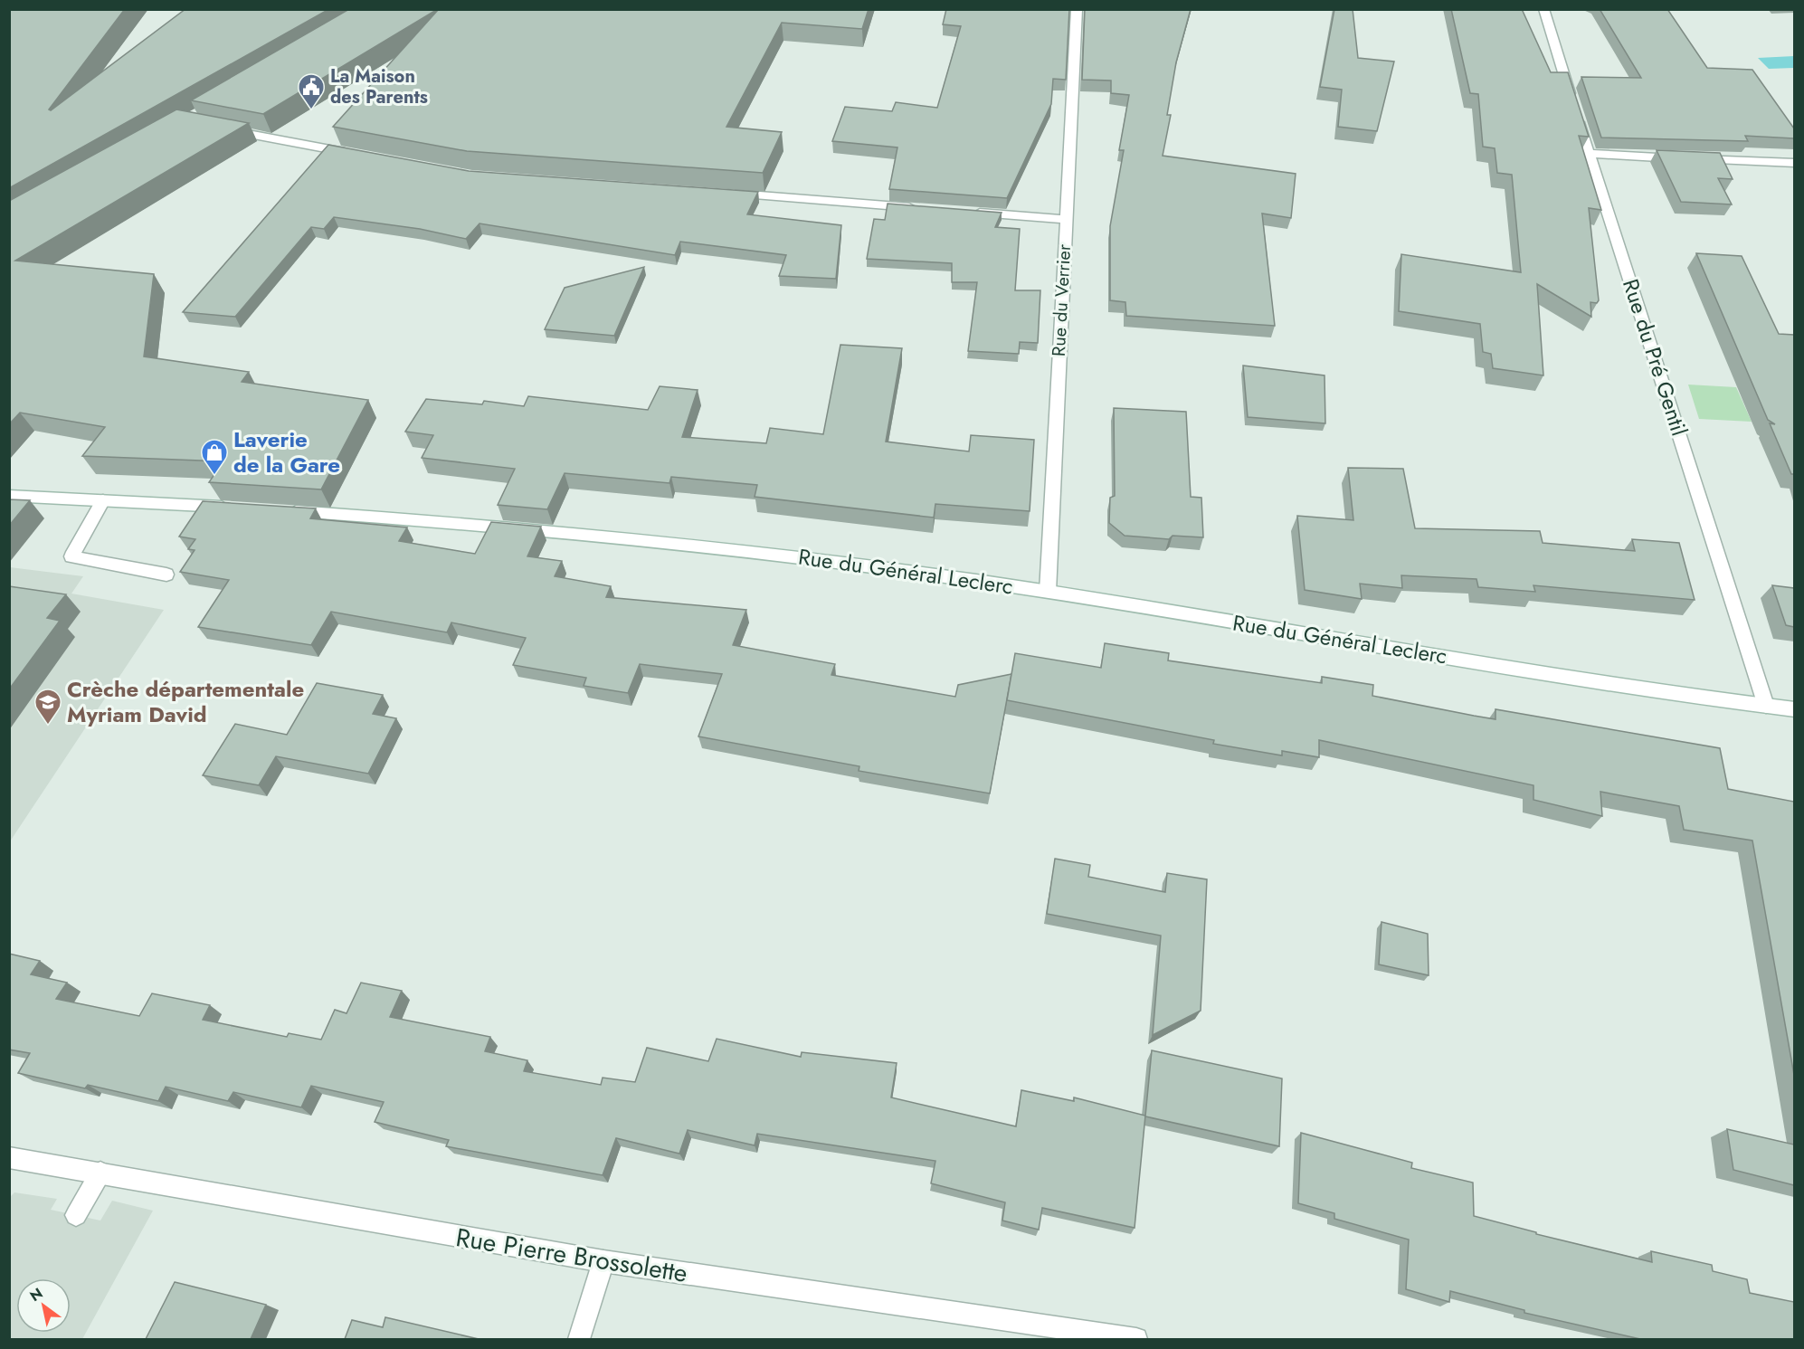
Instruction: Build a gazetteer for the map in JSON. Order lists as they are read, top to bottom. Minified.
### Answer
{"streets":{"street":["Rue du Verrier","Rue du Pré Gentil","Rue du Général Leclerc","Rue Pierre Brossolette"]},"crossings":[["Rue du Verrier","Rue du Général Leclerc"],["Rue du Pré Gentil","Rue du Général Leclerc"]],"places":{"public building":["La Maison des Parents"],"shop":["Laverie de la Gare"],"school or university":["Crèche départementale Myriam David"]},"north":"top left"}
